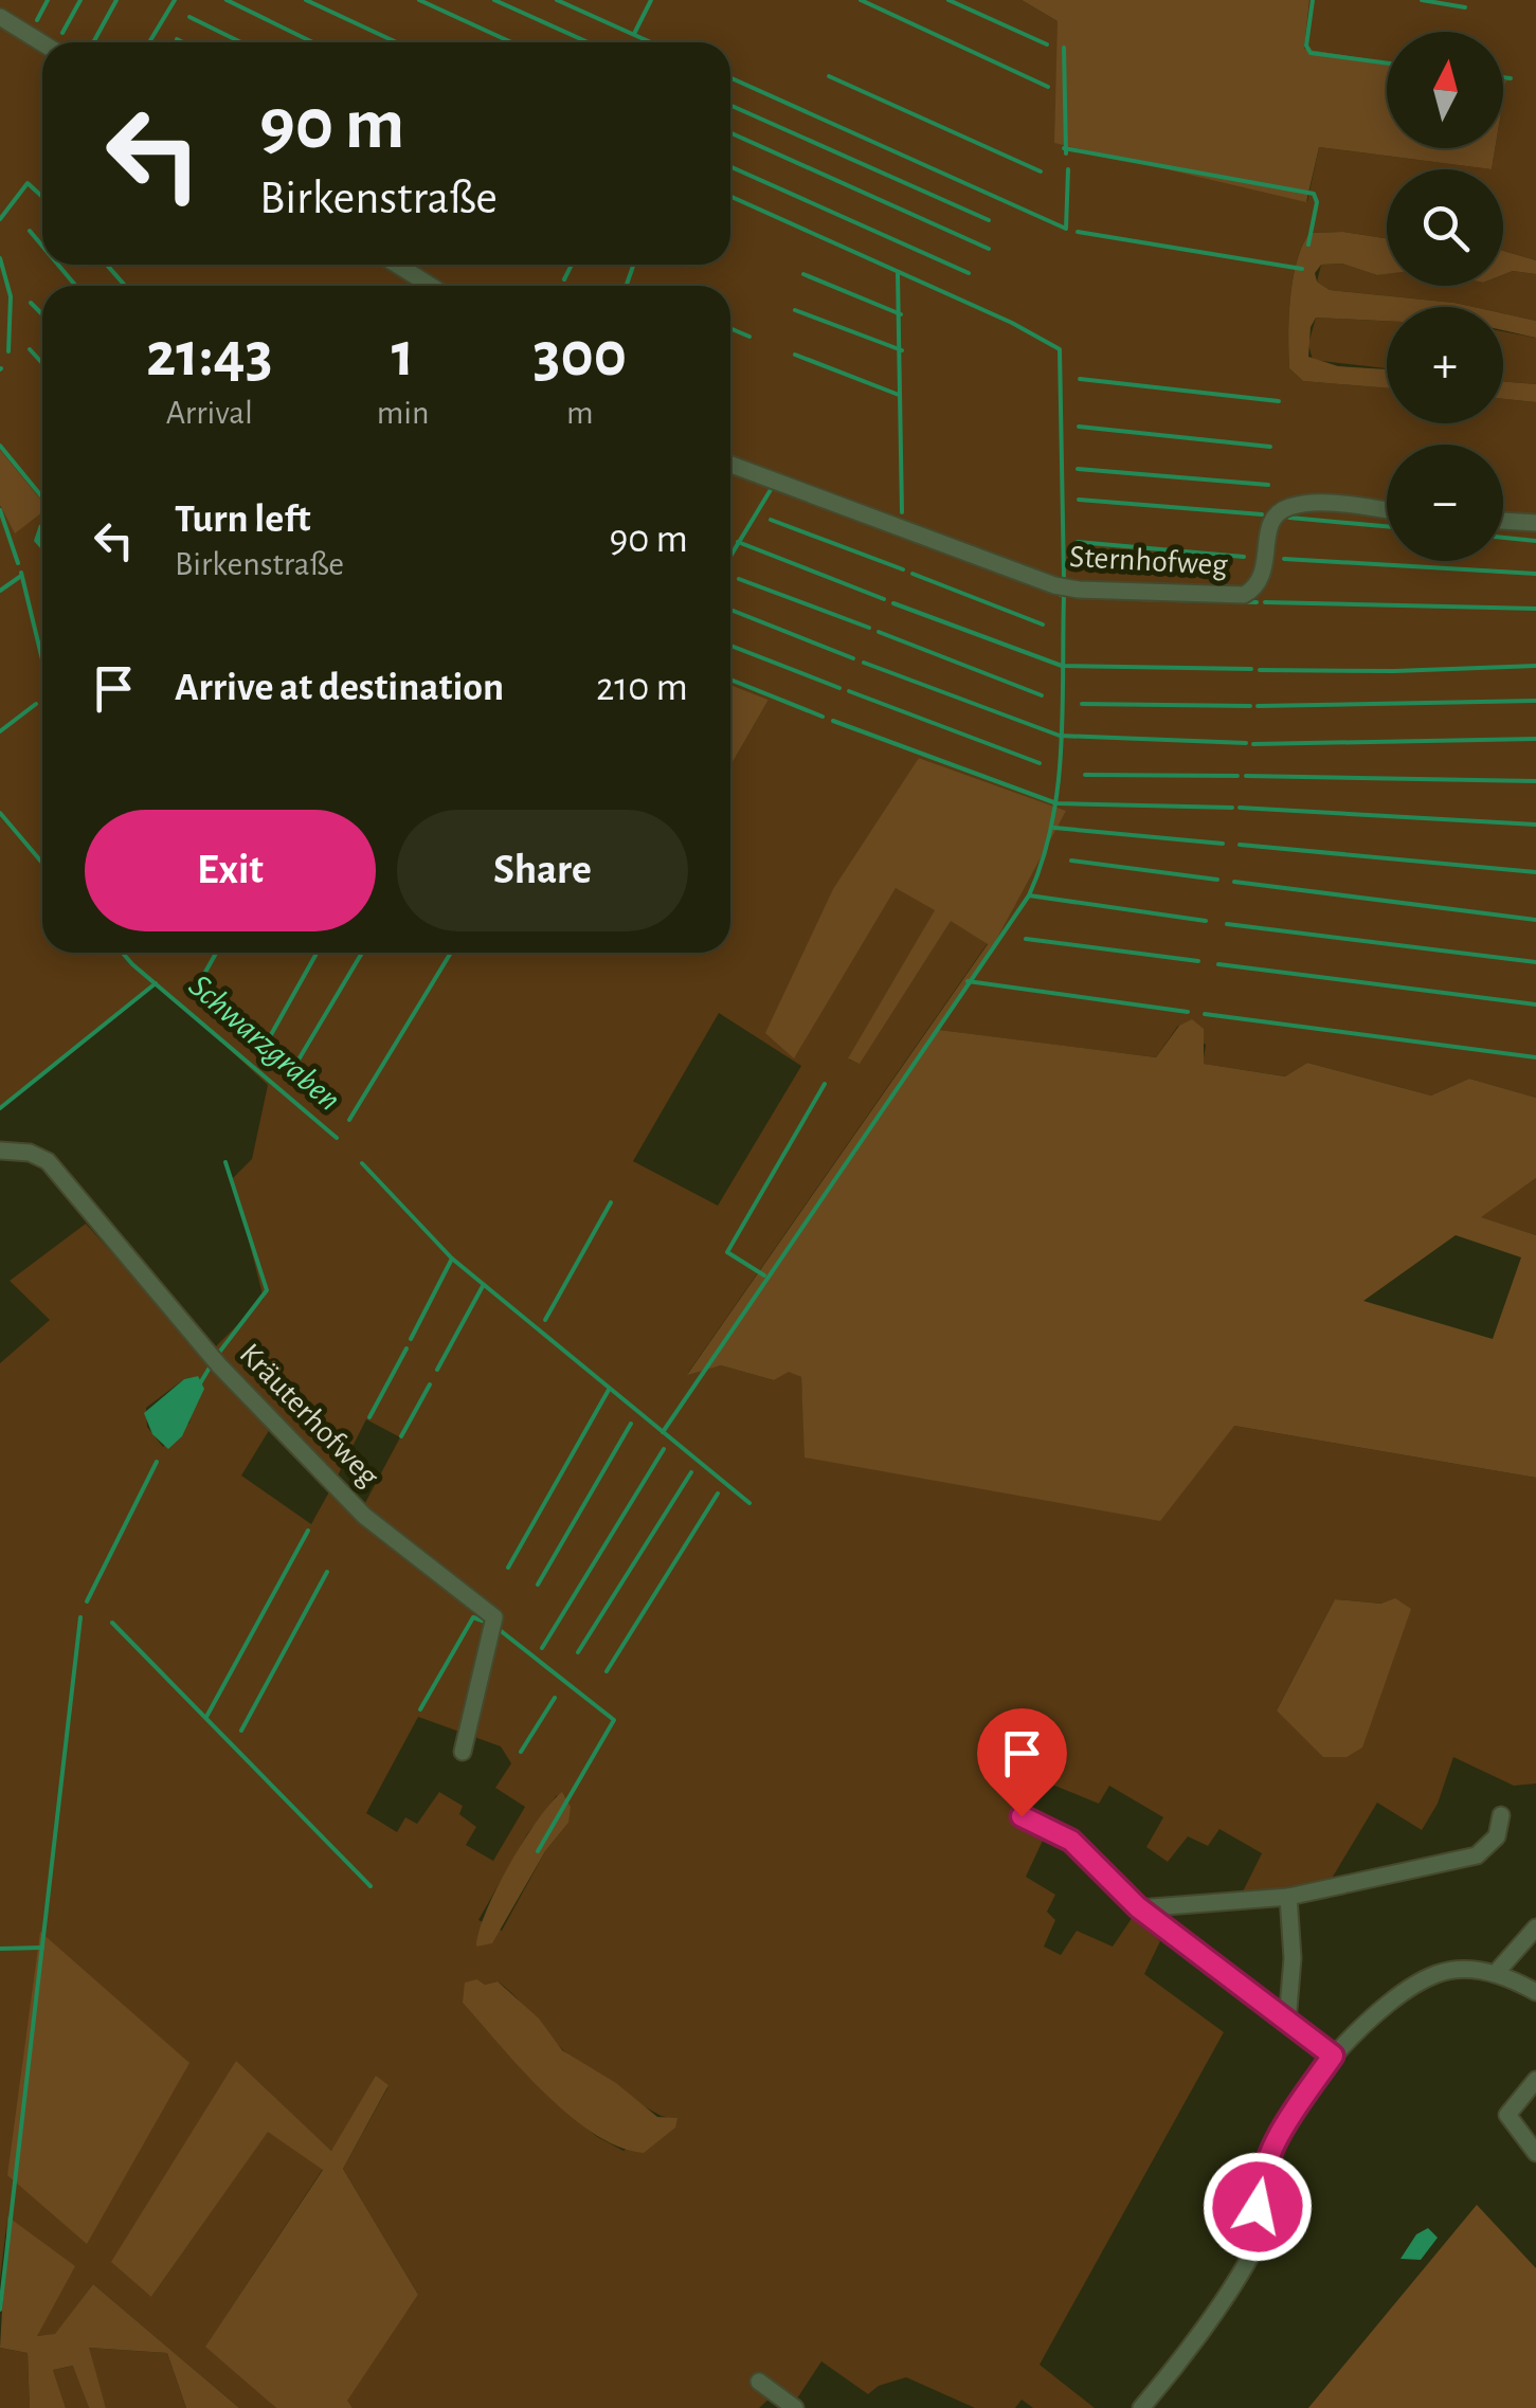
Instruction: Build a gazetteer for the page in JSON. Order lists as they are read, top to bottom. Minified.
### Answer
{"streets":{"street":["Sternhofweg","Kräuterhofweg"]},"water":["Schwarzgraben"],"north":"top","page":{"map_buttons":["+","−"],"turn":["90 m","Birkenstraße"],"eta":["21:43","Arrival","1","min","300","m"],"list":[{"name":"Turn left","note":"Birkenstraße","value":"90 m"},{"name":"Arrive at destination","value":"210 m"}],"buttons":["Exit","Share"]}}
